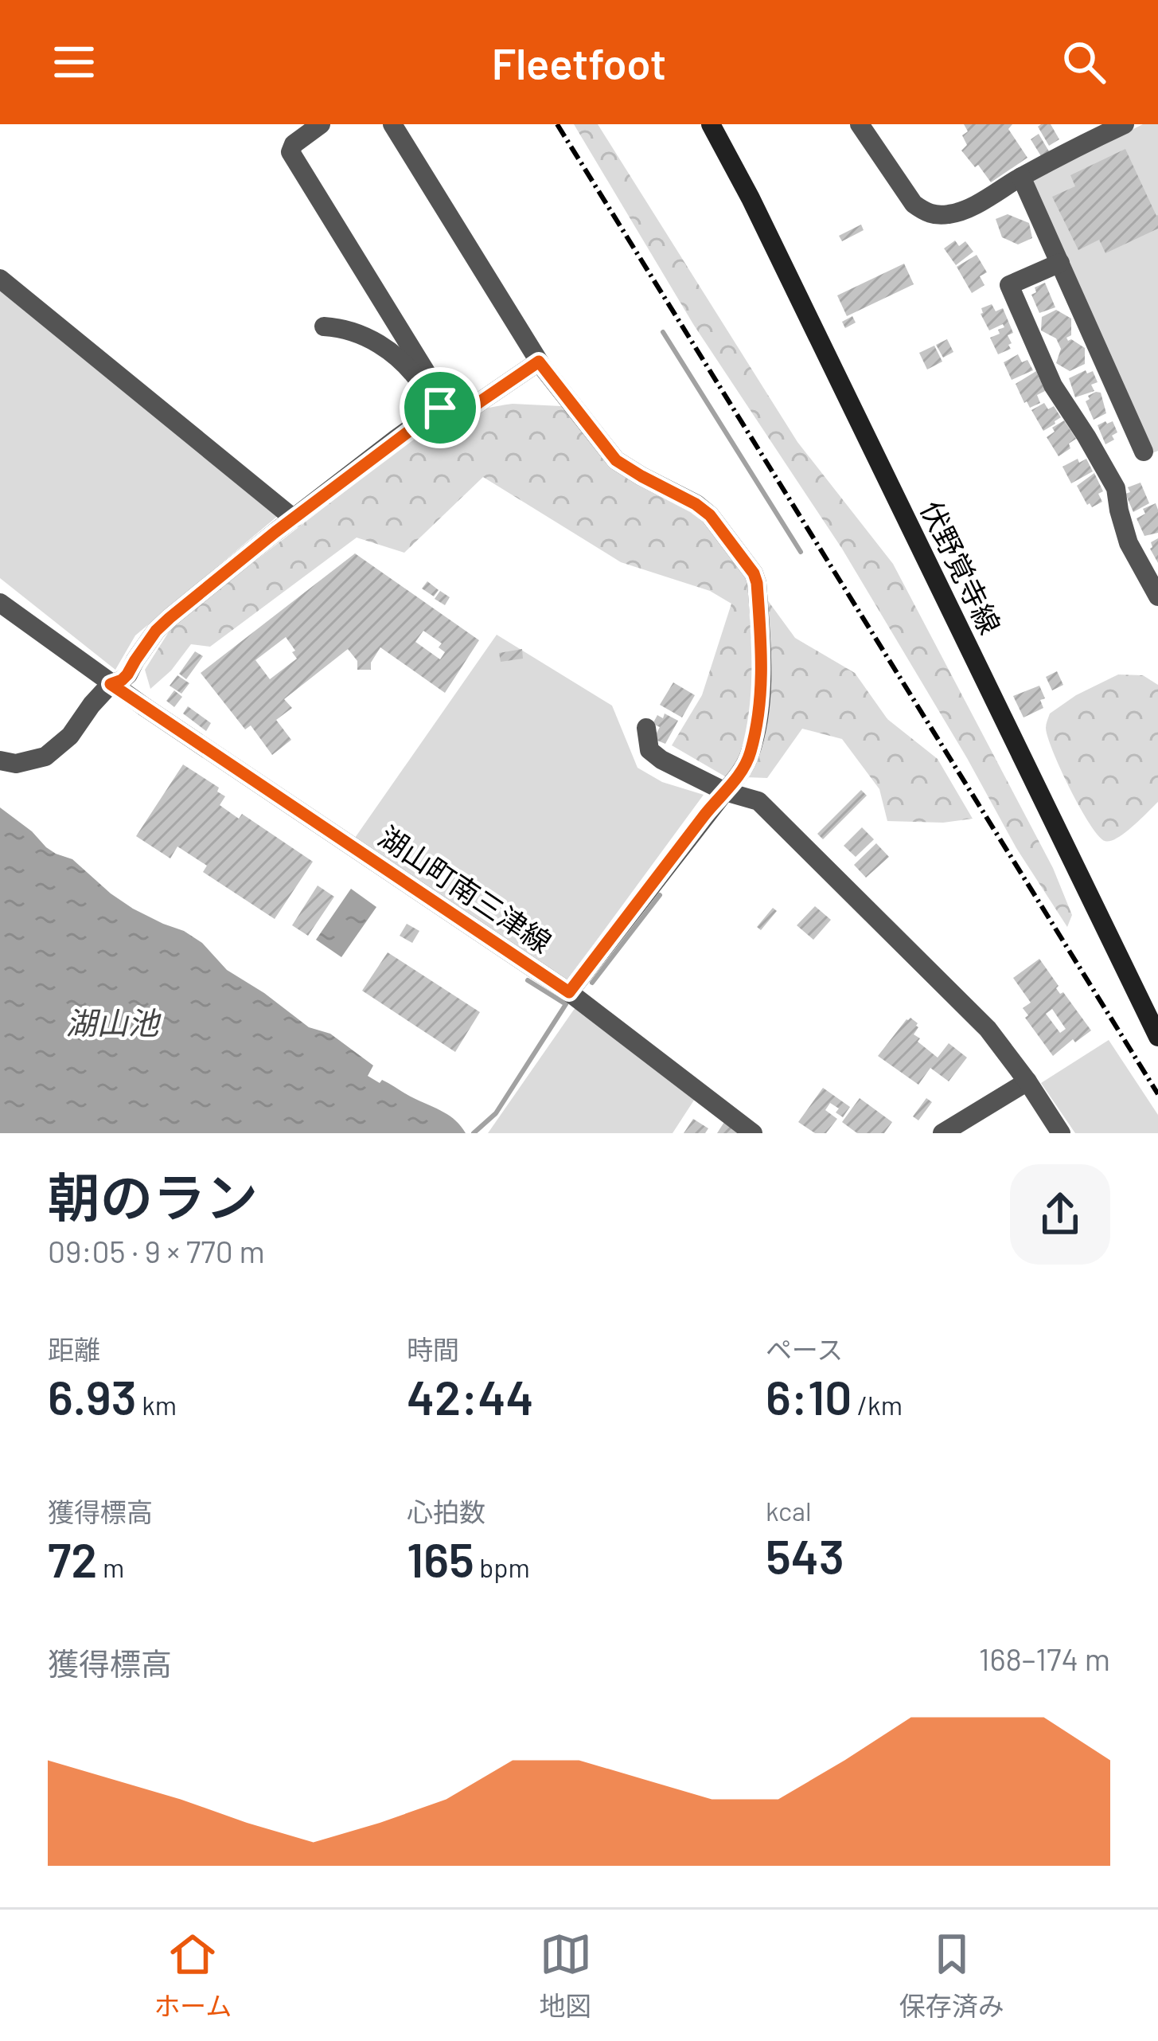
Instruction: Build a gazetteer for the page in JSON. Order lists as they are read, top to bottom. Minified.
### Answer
{"streets":{"main road":["伏野覚寺線"],"street":["湖山町南三津線"]},"water":["湖山池"],"page":{"header":"Fleetfoot","heading":["朝のラン","09:05 · 9 × 770 m"],"stats":[["距離","6.93 km"],["時間","42:44"],["ペース","6:10 /km"],["獲得標高","72 m"],["心拍数","165 bpm"],["kcal","543"]],"chart":["獲得標高","168–174 m"],"tabs":["ホーム","地図","保存済み"]}}
